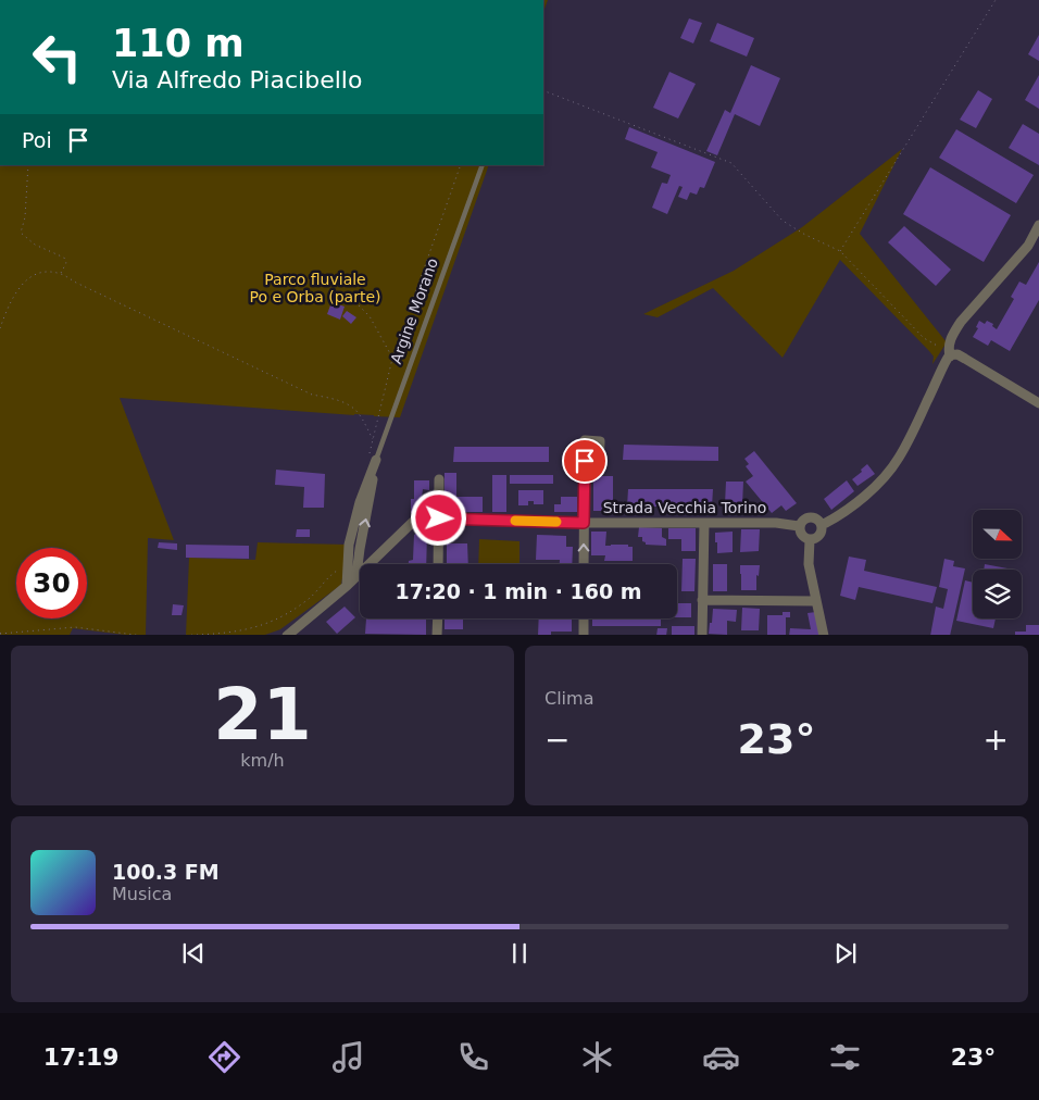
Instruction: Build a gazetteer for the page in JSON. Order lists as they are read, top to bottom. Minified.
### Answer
{"streets":{"street":["Argine Morano","Strada Vecchia Torino"]},"crossings":[["Argine Morano","Strada Vecchia Torino"]],"parks":["Parco fluviale Po e Orba (parte)"],"north":"right","page":{"turn":["110 m","Via Alfredo Piacibello"],"then":"Poi","limit":"30","trip":"17:20 · 1 min · 160 m","tile":[["21","km/h"],"Clima"],"heat":["−","23°","+"],"song":["100.3 FM","Musica"],"tabs":["17:19","23°"]}}
